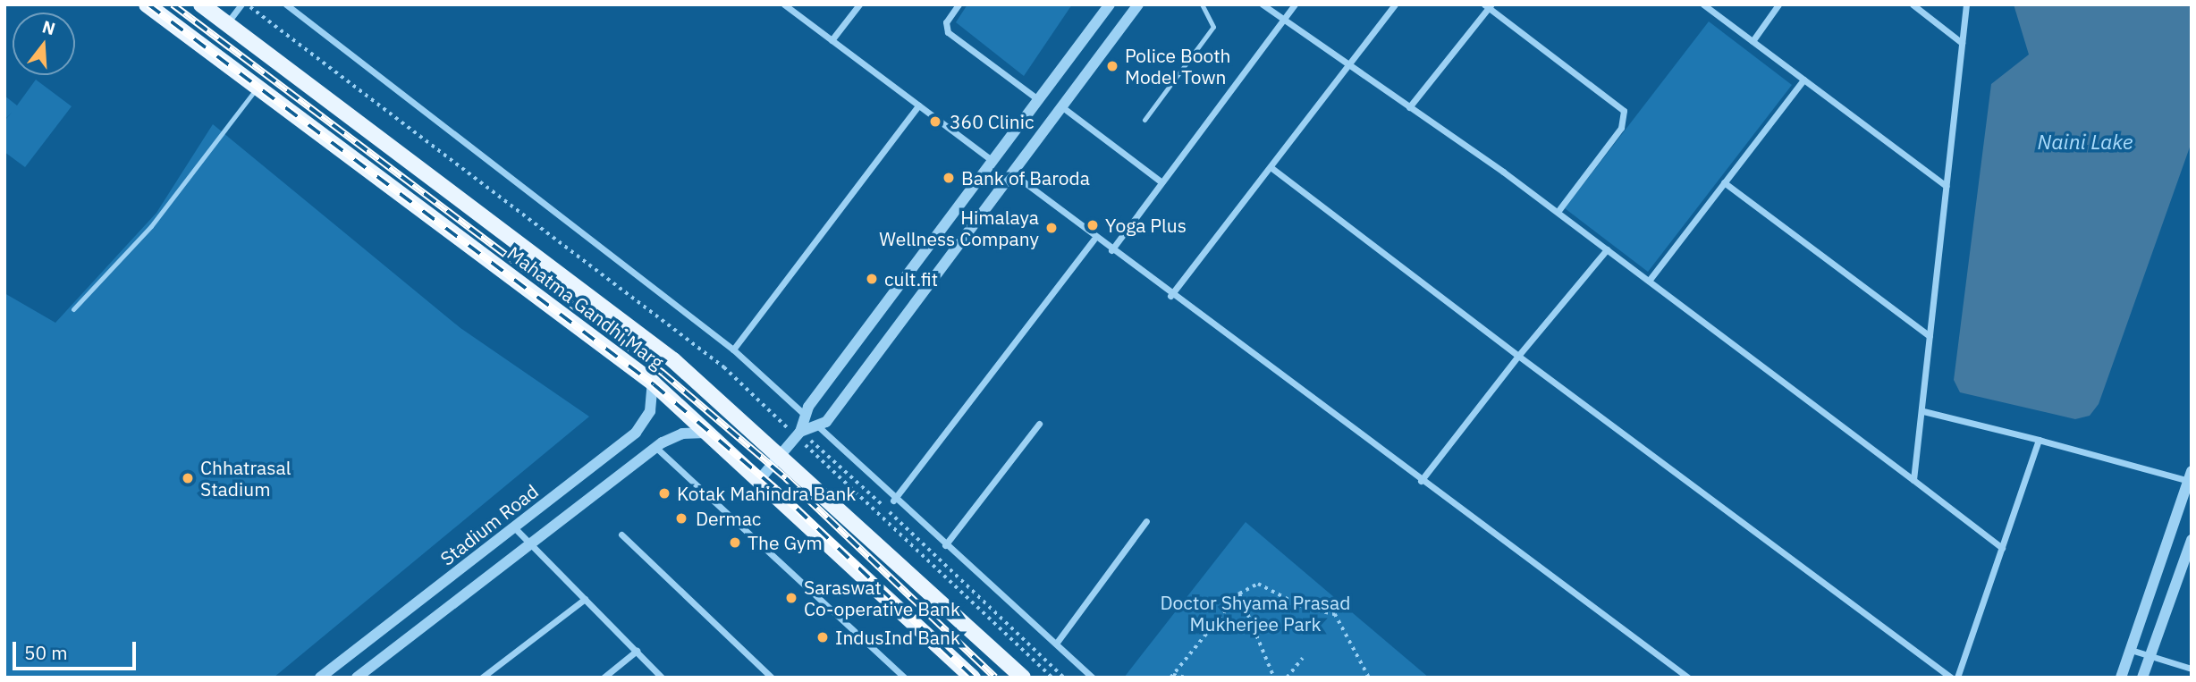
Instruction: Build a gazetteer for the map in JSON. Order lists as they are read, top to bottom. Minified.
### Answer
{"streets":{"main road":["Mahatma Gandhi Marg"],"street":["Stadium Road"]},"crossings":[["Mahatma Gandhi Marg","Stadium Road"]],"water":["Naini Lake"],"parks":["Doctor Shyama Prasad Mukherjee Park"],"places":["Police Booth Model Town","360 Clinic","Bank of Baroda","Yoga Plus","Himalaya Wellness Company","cult.fit","Chhatrasal Stadium","Kotak Mahindra Bank","Dermac","The Gym","Saraswat Co-operative Bank","IndusInd Bank"],"scale_bar":"50 m","north":"top"}
